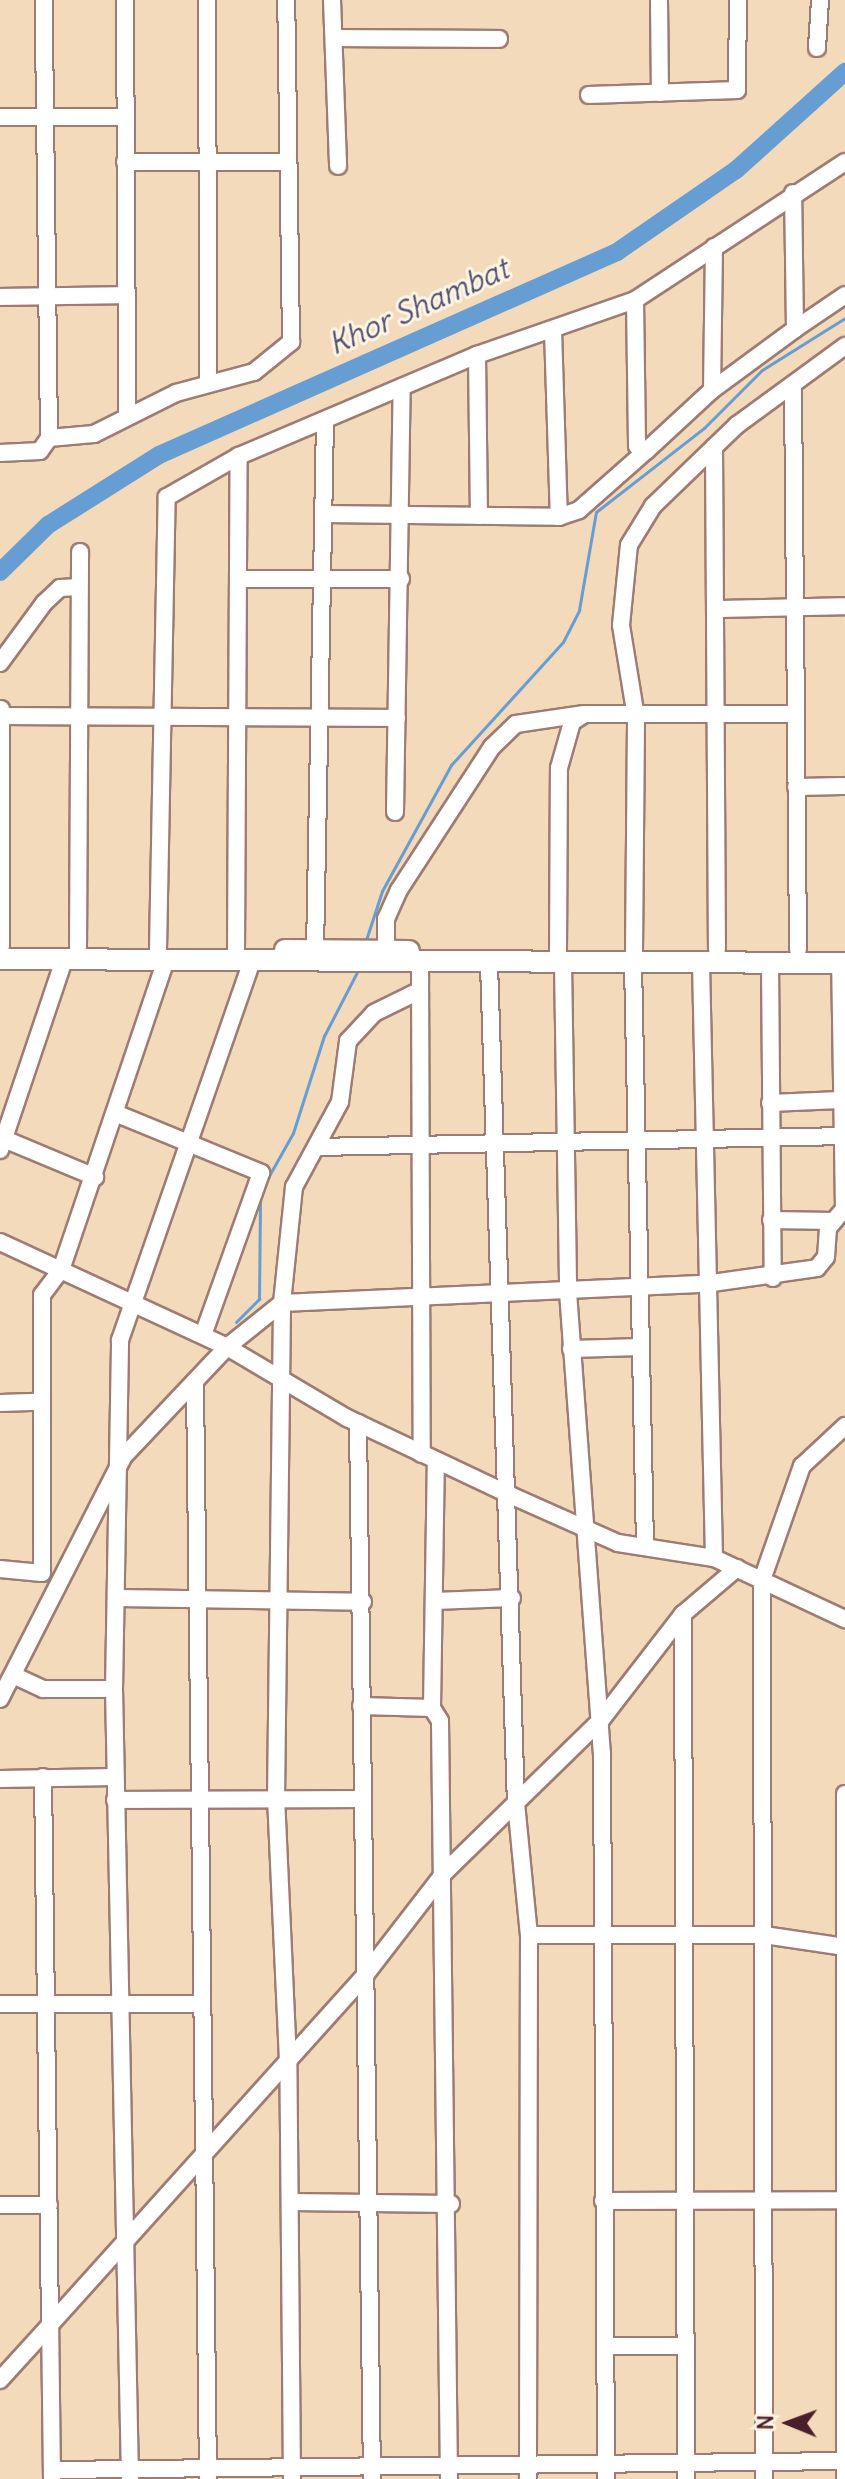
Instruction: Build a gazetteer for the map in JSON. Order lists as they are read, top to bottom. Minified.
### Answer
{"water":["Khor Shambat"],"north":"left"}
